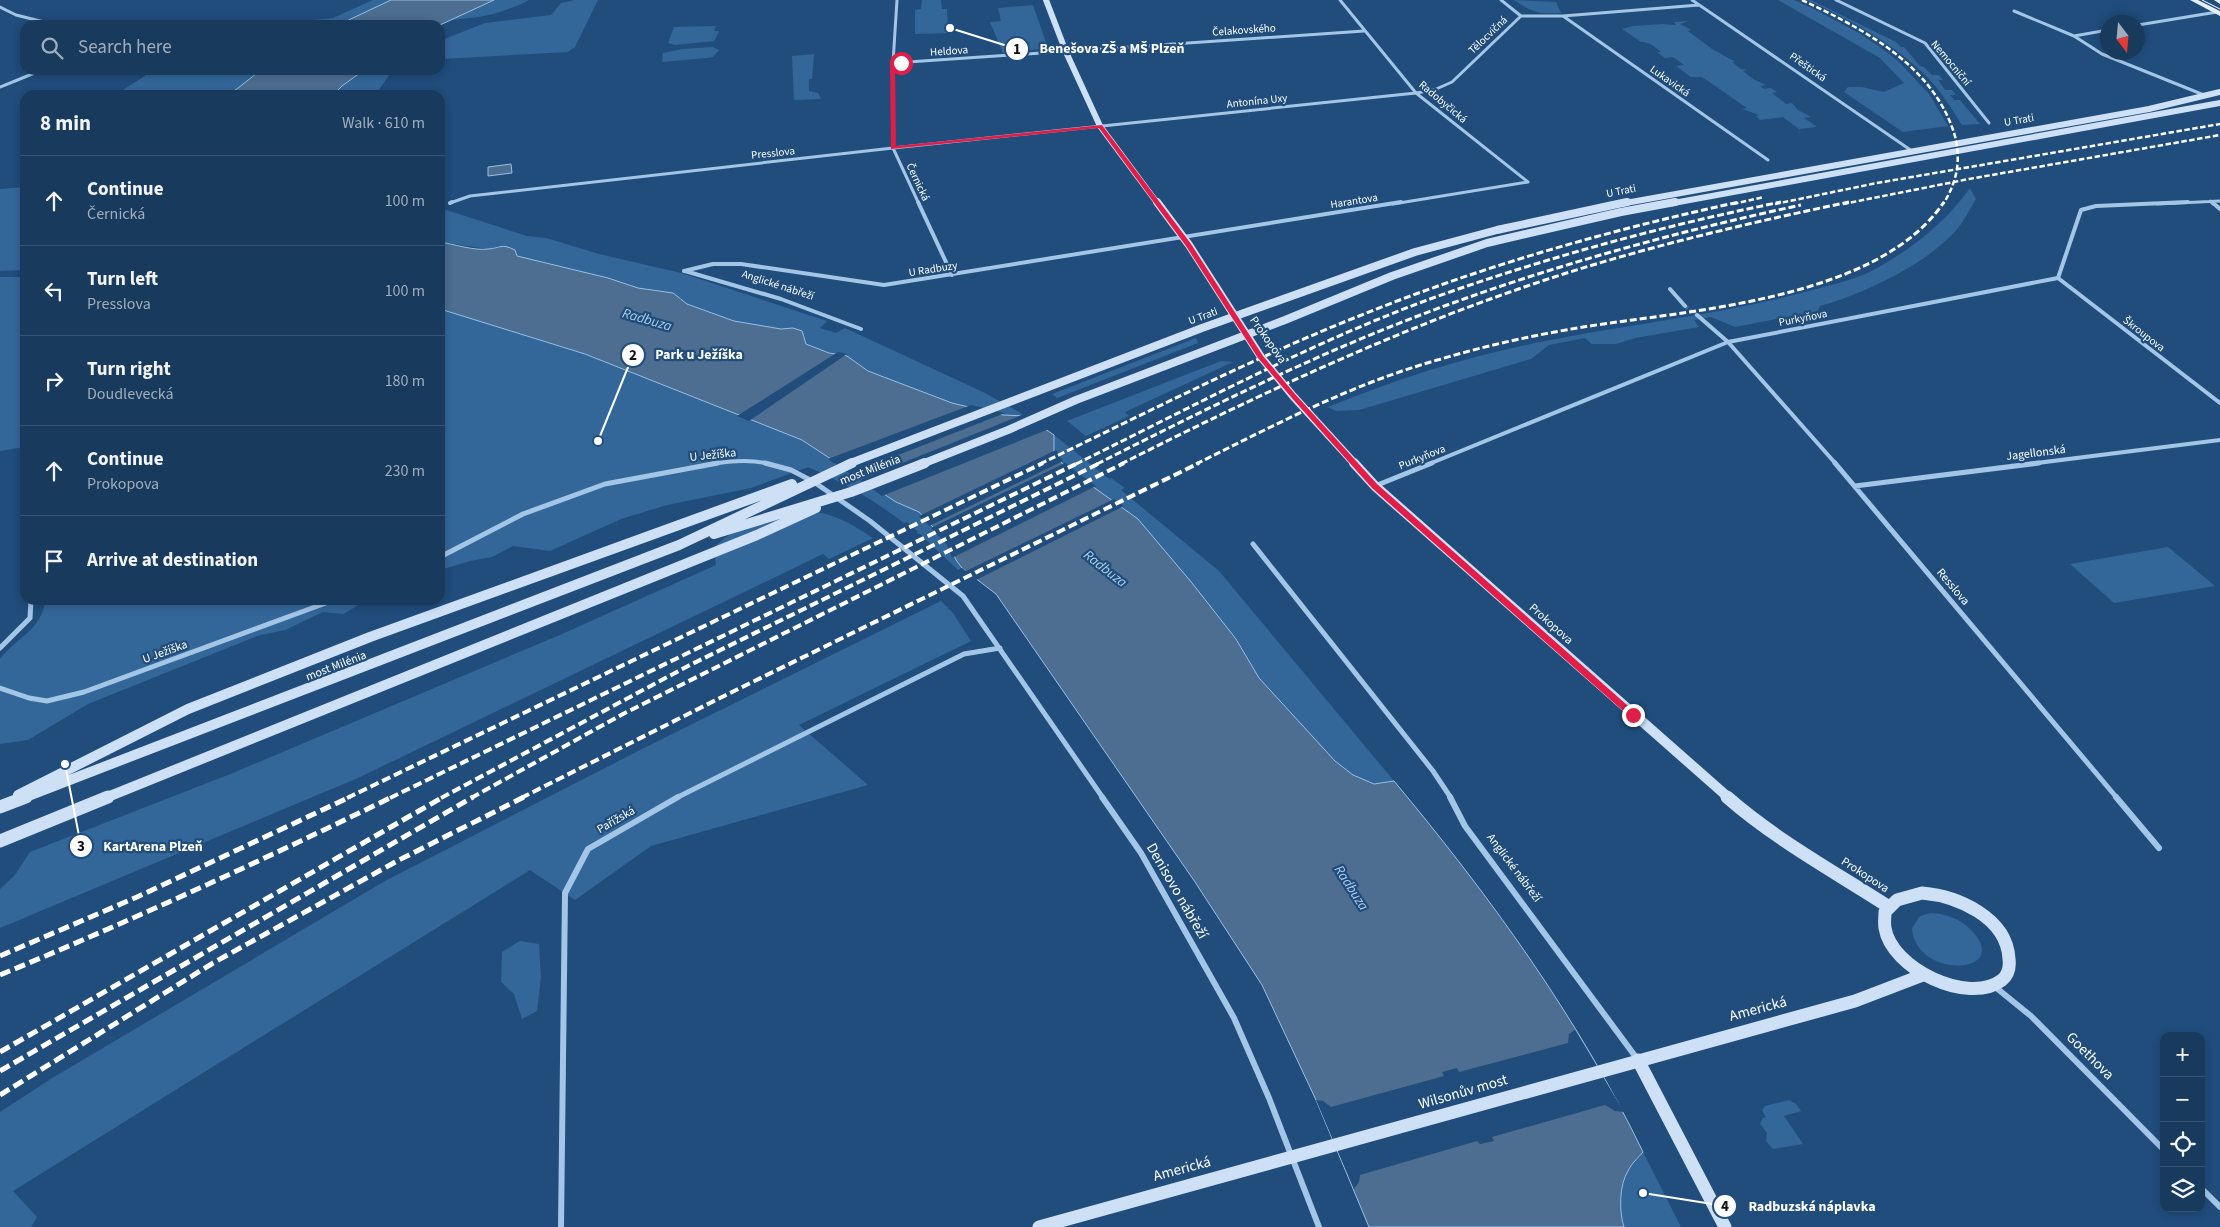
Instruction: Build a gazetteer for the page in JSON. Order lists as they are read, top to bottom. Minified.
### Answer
{"streets":{"main road":["U Trati","Anglické nábřeží","Prokopova","most Milénia","Americká","Wilsonův most"],"street":["Čelakovského","Tělocvičná","Heldova","Nemocniční","Přeštická","Lukavická","Antonína Uxy","Radobyčická","Presslova","Černická","Harantova","U Radbuzy","Purkyňova","Škroupova","Jagellonská","U Ježíška","Resslova","Pařížská","Denisovo nábřeží","Goethova"]},"crossings":[["Čelakovského","Heldova"],["Čelakovského","Radobyčická"],["Čelakovského","Prokopova"],["Tělocvičná","Přeštická"],["Tělocvičná","Lukavická"],["Tělocvičná","Antonína Uxy"],["Tělocvičná","Radobyčická"],["Heldova","Černická"],["Heldova","Prokopova"],["Přeštická","U Trati"],["Antonína Uxy","Radobyčická"],["Antonína Uxy","Presslova"],["Antonína Uxy","Prokopova"],["Radobyčická","Harantova"],["U Trati","Prokopova"],["U Trati","most Milénia"],["Presslova","Černická"],["Presslova","Prokopova"],["Černická","U Radbuzy"],["Harantova","U Radbuzy"],["Harantova","Prokopova"],["U Radbuzy","Anglické nábřeží"],["U Radbuzy","Prokopova"],["Anglické nábřeží","Americká"],["Purkyňova","Škroupova"],["Purkyňova","Prokopova"],["Purkyňova","Resslova"],["Prokopova","Americká"],["Prokopova","Goethova"],["Jagellonská","Resslova"],["U Ježíška","Denisovo nábřeží"],["Pařížská","Denisovo nábřeží"],["Denisovo nábřeží","Americká"],["Americká","Goethova"],["Americká","Wilsonův most"]],"water":["Radbuza"],"places":["Benešova ZŠ a MŠ Plzeň","Park u Ježíška","KartArena Plzeň","Radbuzská náplavka"],"north":"bottom","page":{"search":"Search here","heading":["8 min","Walk · 610 m"],"list":[["Continue","Černická","100 m"],["Turn left","Presslova","100 m"],["Turn right","Doudlevecká","180 m"],["Continue","Prokopova","230 m"],"Arrive at destination"],"map_buttons":["+","−"]}}
